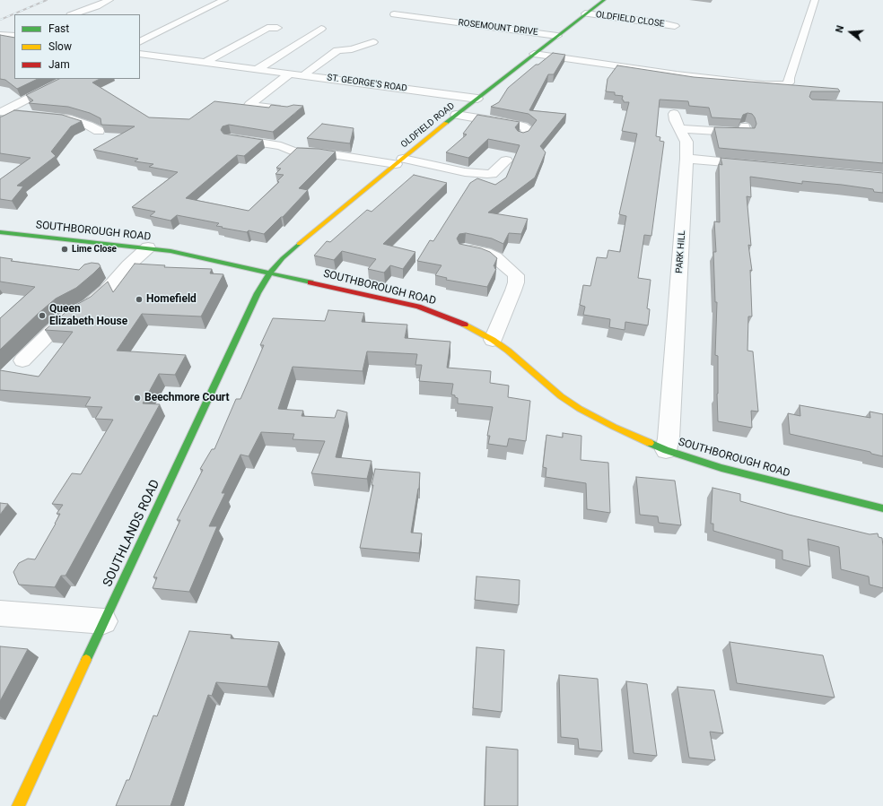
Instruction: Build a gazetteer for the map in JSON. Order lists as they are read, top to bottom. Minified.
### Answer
{"streets":{"street":["OLDFIELD CLOSE","ROSEMOUNT DRIVE","ST. GEORGE'S ROAD","OLDFIELD ROAD","SOUTHBOROUGH ROAD","PARK HILL","SOUTHLANDS ROAD"]},"crossings":[["OLDFIELD CLOSE","OLDFIELD ROAD"],["ROSEMOUNT DRIVE","OLDFIELD ROAD"],["ST. GEORGE'S ROAD","OLDFIELD ROAD"],["OLDFIELD ROAD","SOUTHBOROUGH ROAD"],["OLDFIELD ROAD","SOUTHLANDS ROAD"],["SOUTHBOROUGH ROAD","PARK HILL"],["SOUTHBOROUGH ROAD","SOUTHLANDS ROAD"]],"places":["Lime Close","Homefield","Queen Elizabeth House","Beechmore Court"],"legend":["Fast","Slow","Jam"],"north":"left"}
